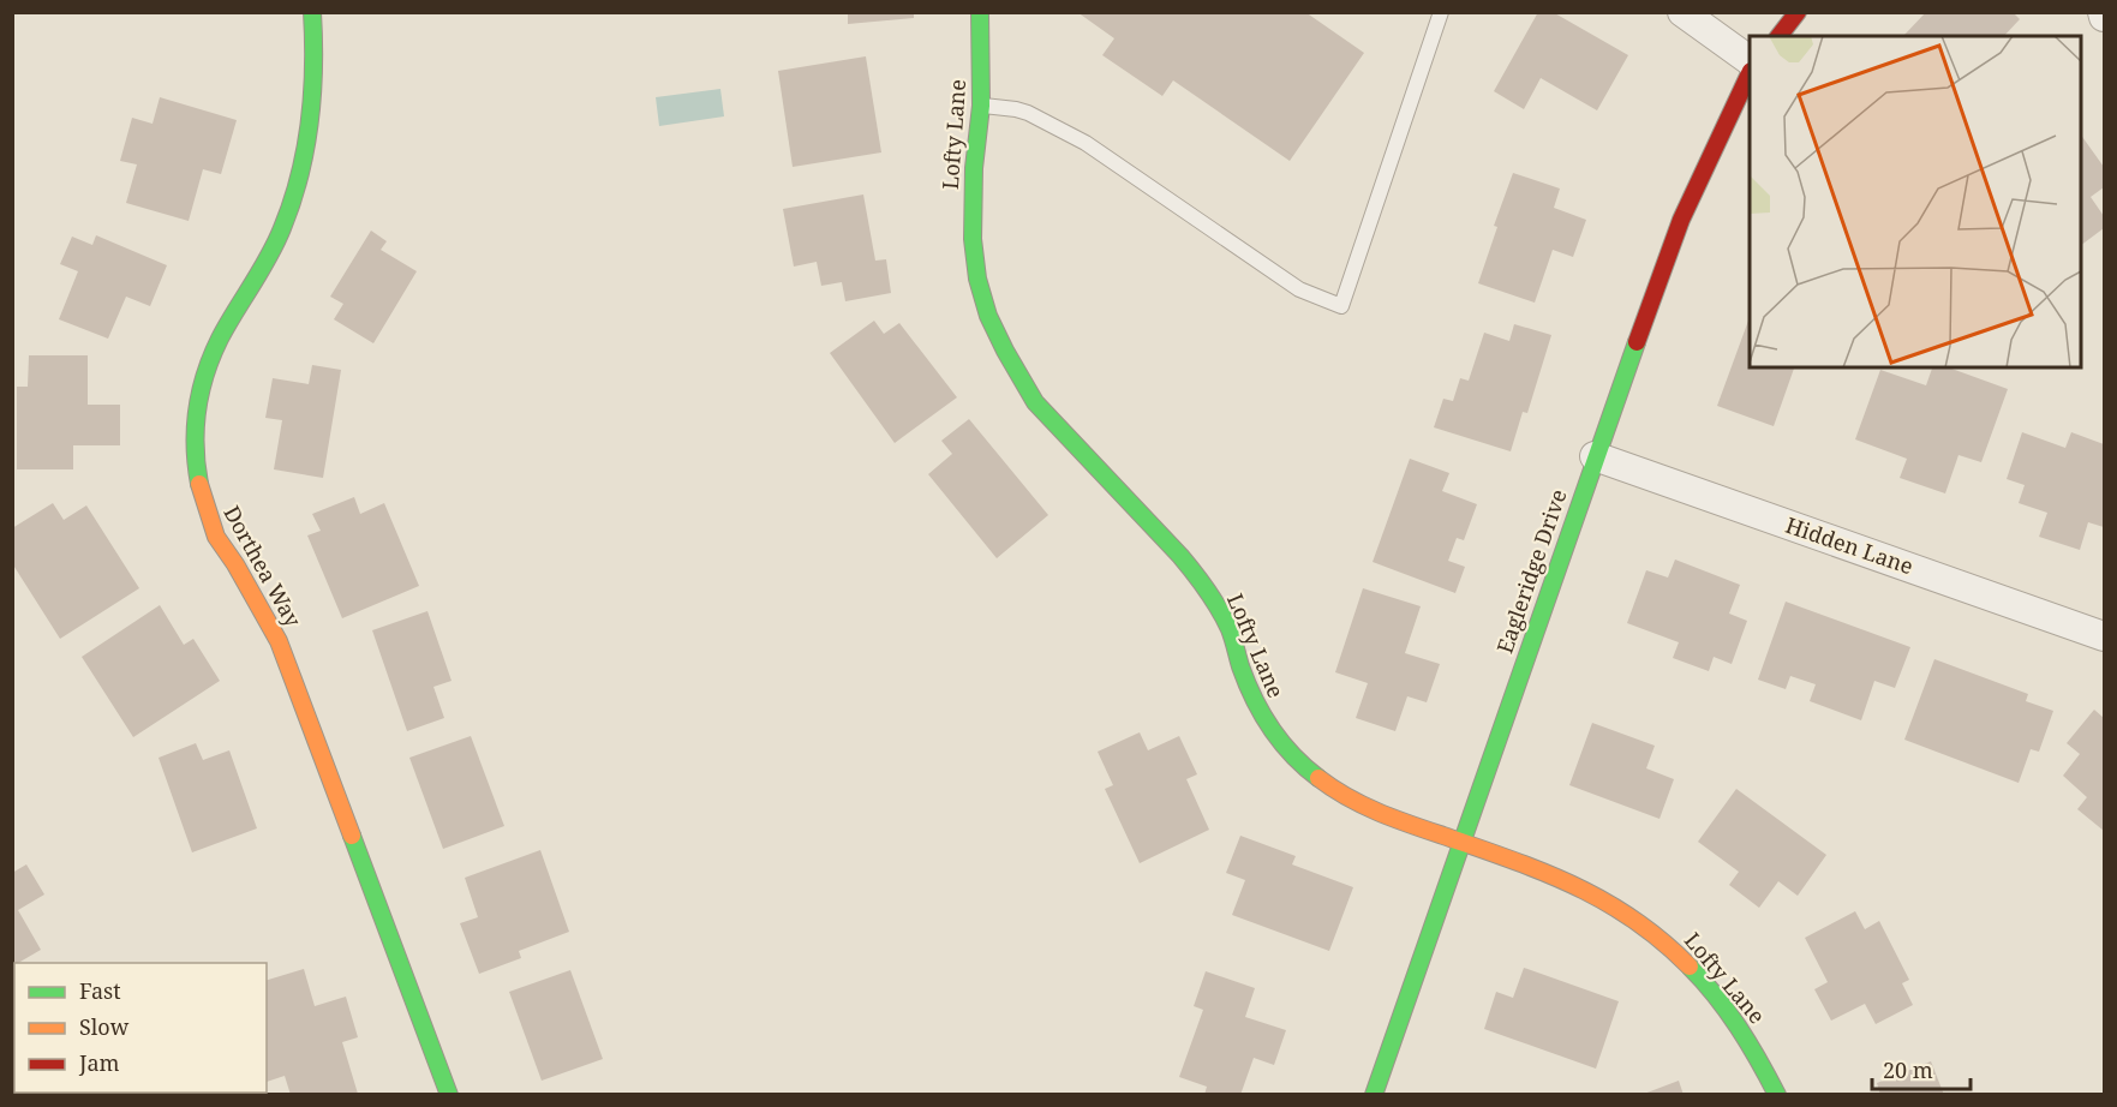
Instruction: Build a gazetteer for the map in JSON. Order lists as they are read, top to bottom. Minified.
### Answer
{"streets":{"street":["Lofty Lane","Hidden Lane","Dorthea Way","Eagleridge Drive"]},"crossings":[["Lofty Lane","Eagleridge Drive"],["Hidden Lane","Eagleridge Drive"]],"legend":["Fast","Slow","Jam"],"scale_bar":"20 m"}
